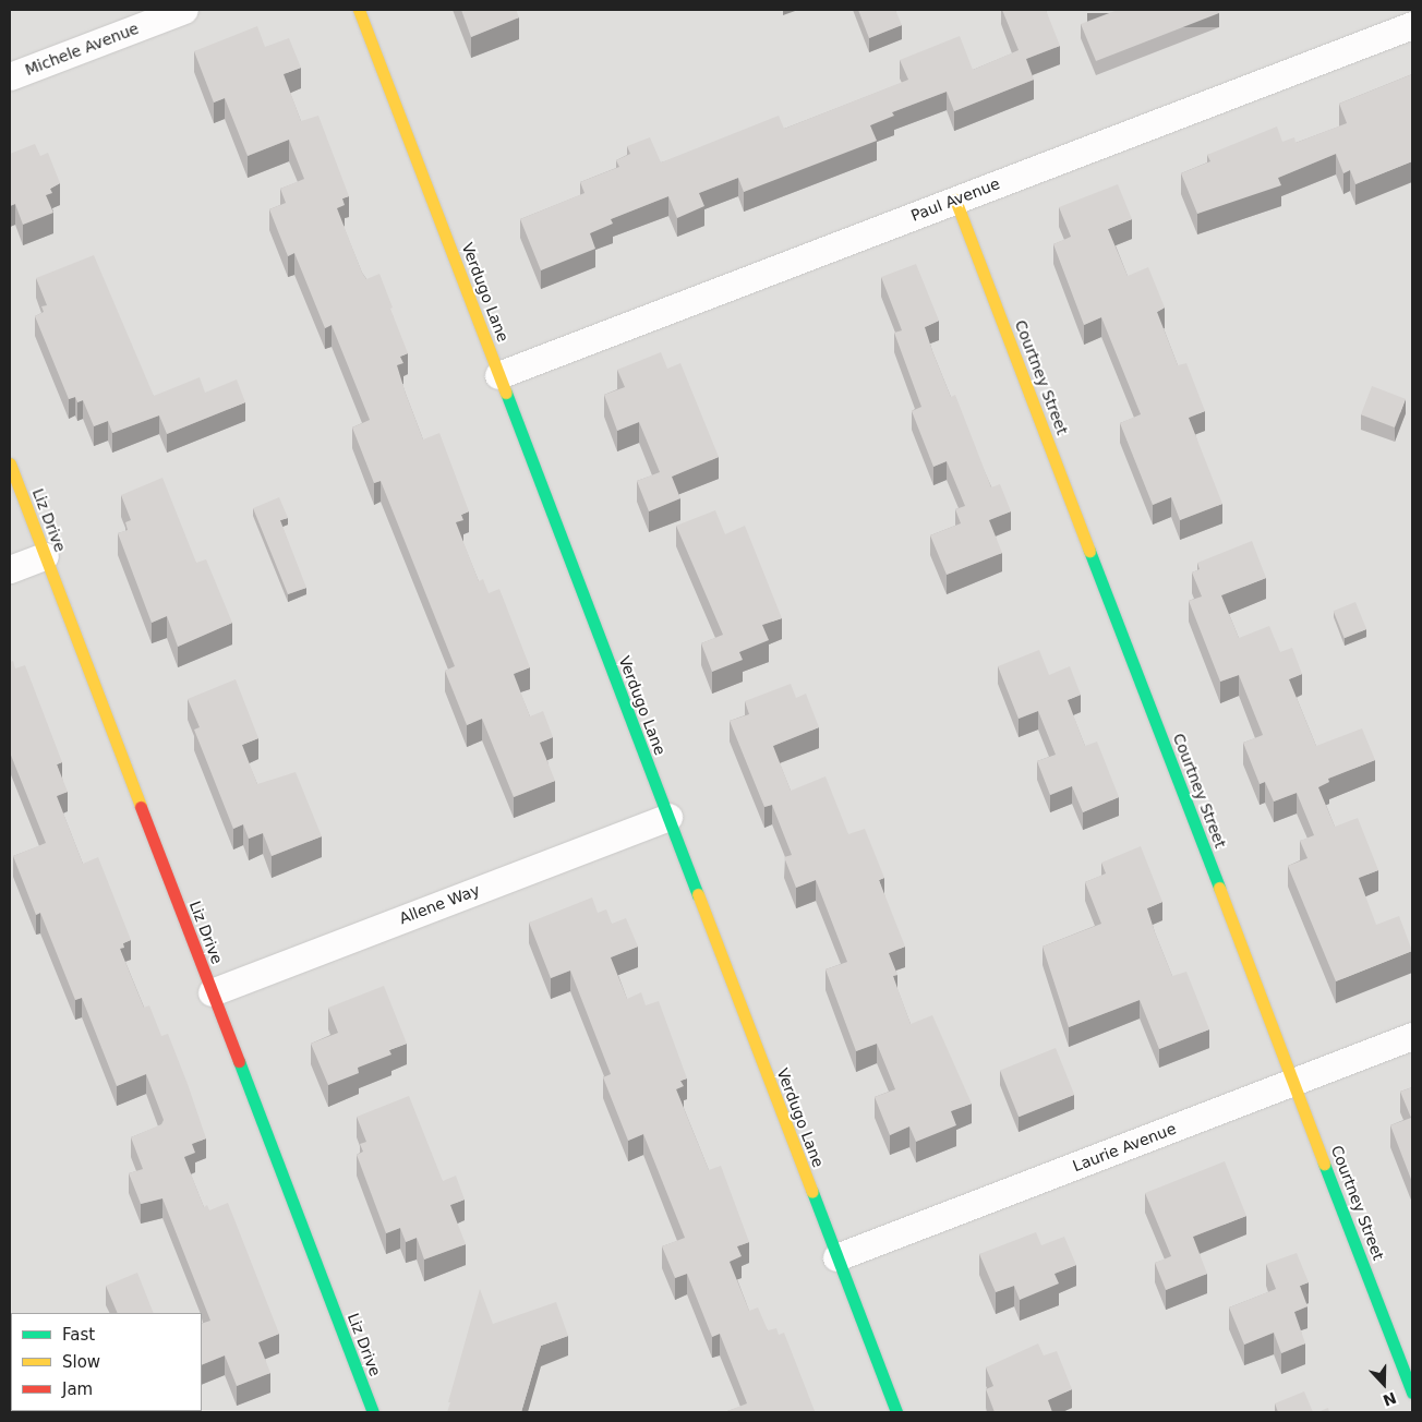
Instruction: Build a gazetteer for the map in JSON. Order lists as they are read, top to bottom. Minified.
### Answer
{"streets":{"street":["Michele Avenue","Paul Avenue","Verdugo Lane","Courtney Street","Liz Drive","Allene Way","Laurie Avenue"]},"crossings":[["Paul Avenue","Verdugo Lane"],["Paul Avenue","Courtney Street"],["Verdugo Lane","Allene Way"],["Verdugo Lane","Laurie Avenue"],["Courtney Street","Laurie Avenue"],["Liz Drive","Allene Way"]],"legend":["Fast","Slow","Jam"],"north":"bottom"}
